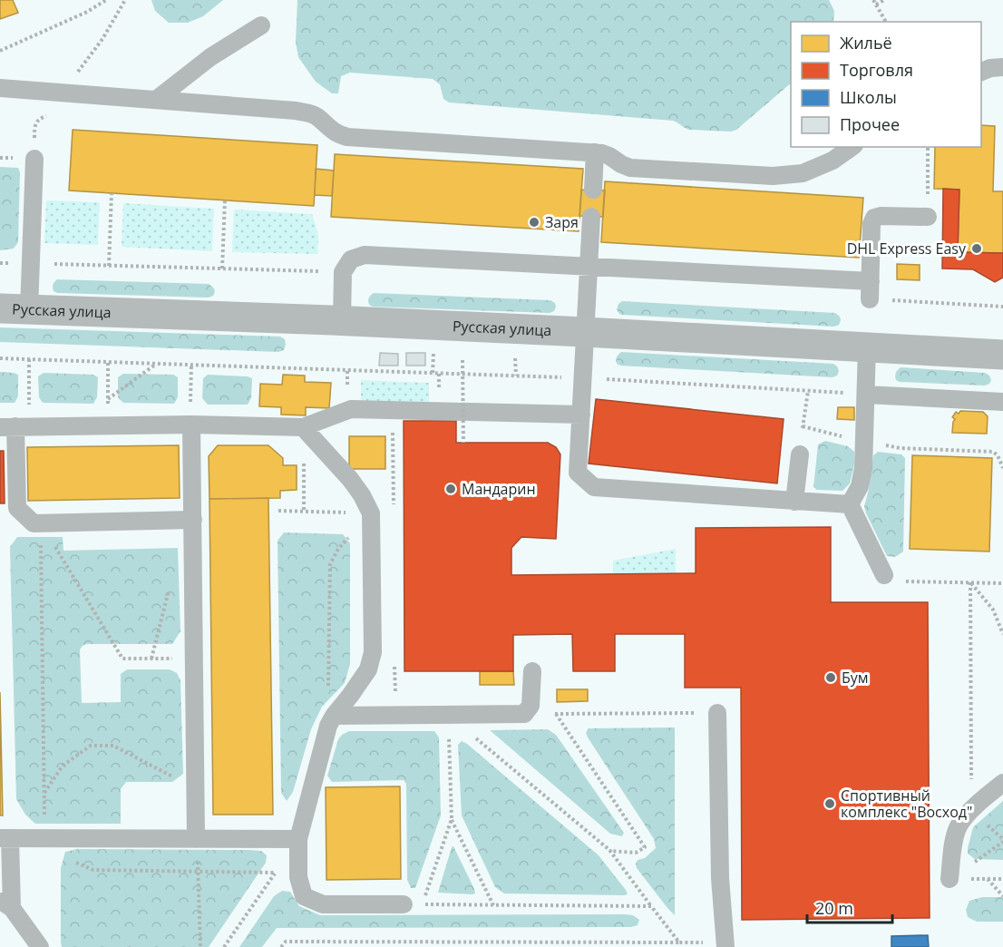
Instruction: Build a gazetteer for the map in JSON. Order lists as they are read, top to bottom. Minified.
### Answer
{"streets":{"main road":["Русская улица"]},"places":["Заря","DHL Express Easy","Мандарин","Бум","Спортивный комплекс \"Восход\""],"legend":["Жильё","Торговля","Школы","Прочее"],"scale_bar":"20 m"}
